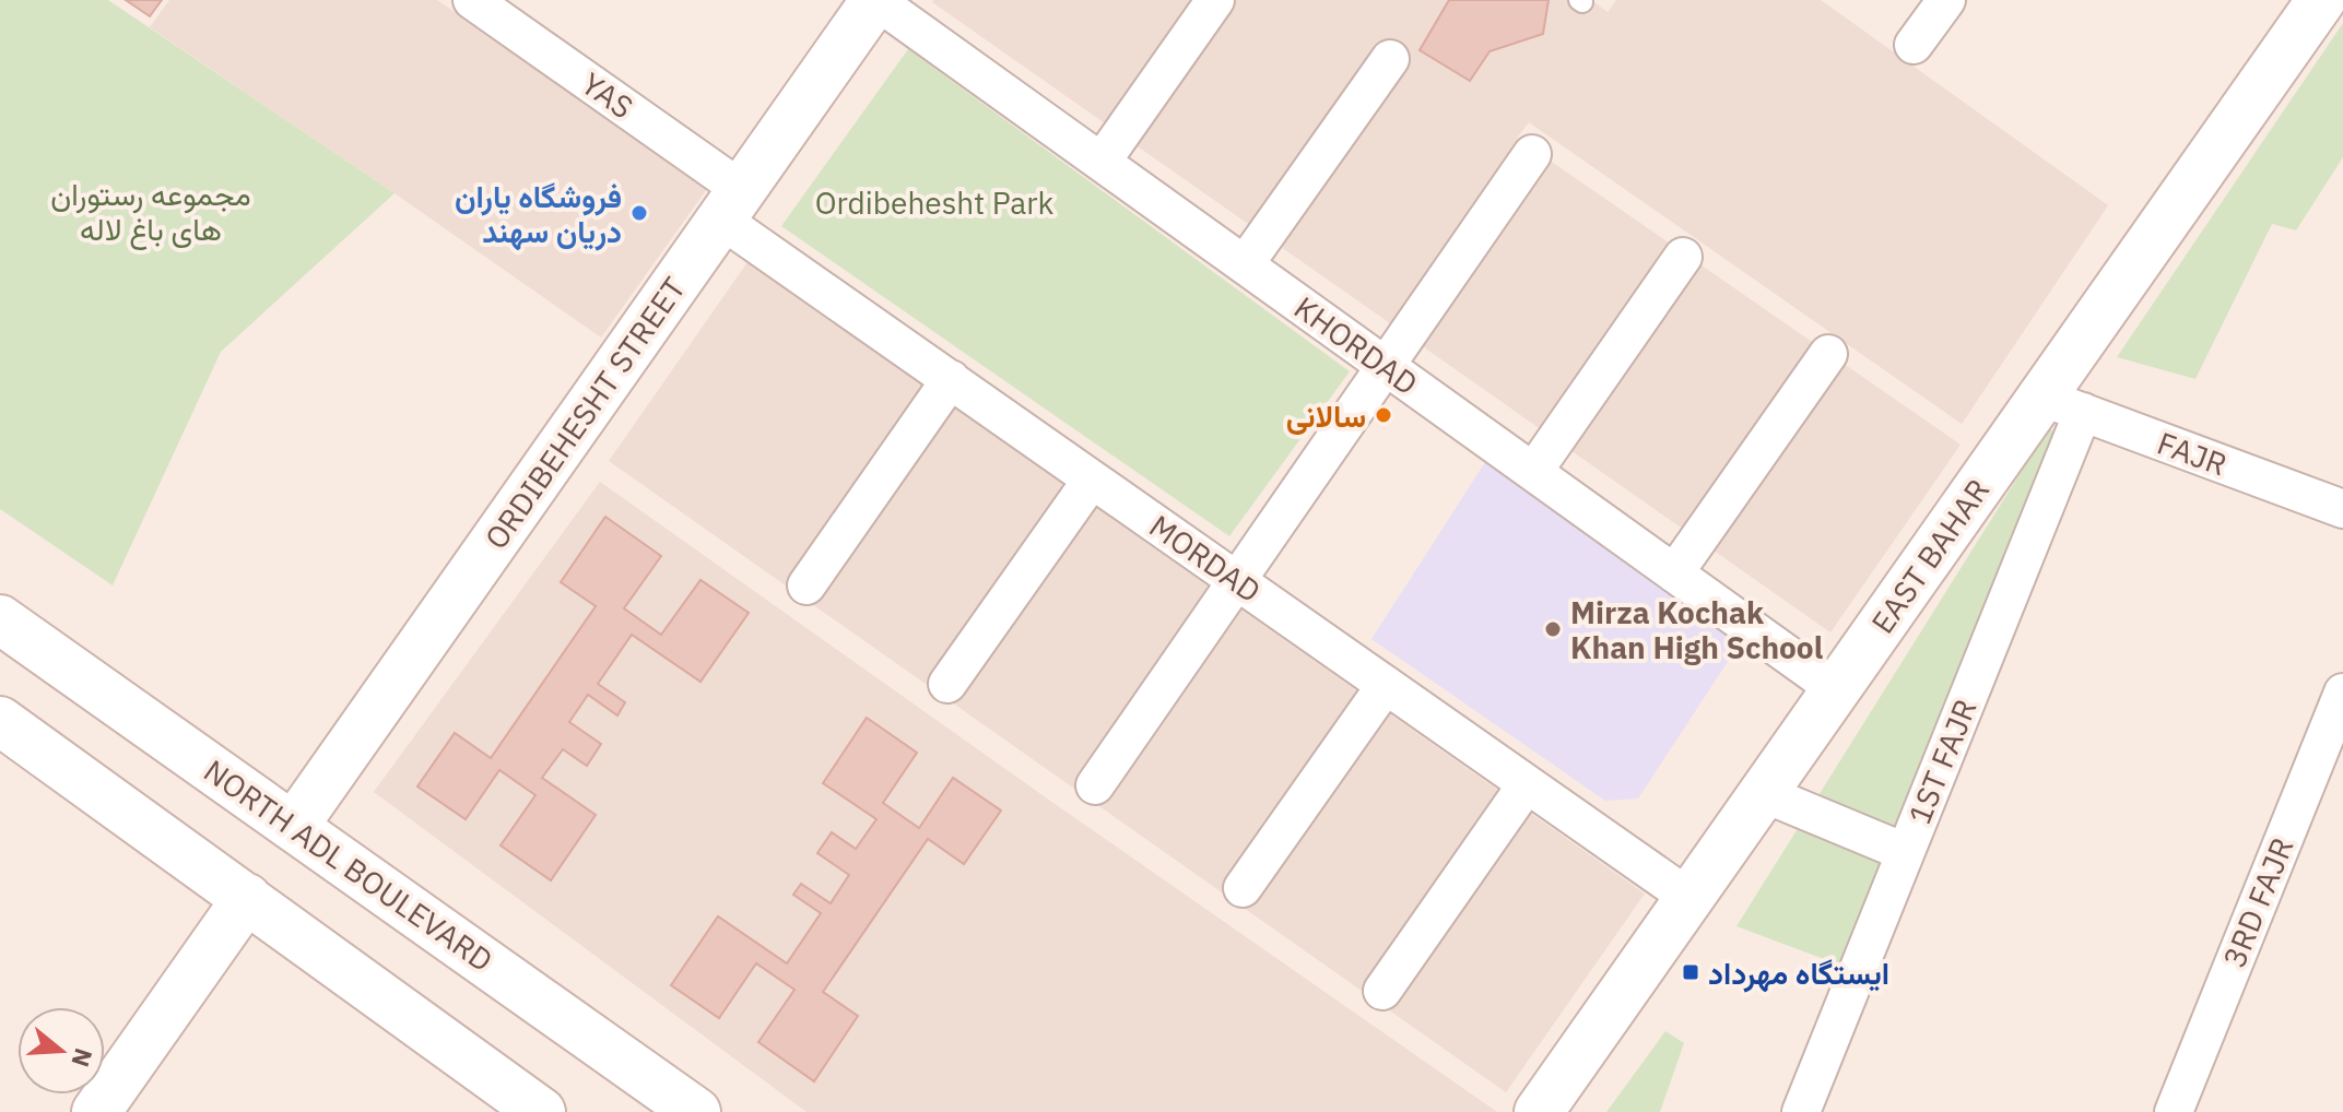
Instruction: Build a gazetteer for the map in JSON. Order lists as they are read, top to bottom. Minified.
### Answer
{"streets":{"street":["YAS","KHORDAD","ORDIBEHESHT STREET","FAJR","EAST BAHAR","MORDAD","1ST FAJR","NORTH ADL BOULEVARD","3RD FAJR"]},"crossings":[["YAS","ORDIBEHESHT STREET"],["YAS","MORDAD"],["KHORDAD","ORDIBEHESHT STREET"],["KHORDAD","EAST BAHAR"],["ORDIBEHESHT STREET","MORDAD"],["ORDIBEHESHT STREET","NORTH ADL BOULEVARD"],["FAJR","EAST BAHAR"],["FAJR","1ST FAJR"],["EAST BAHAR","MORDAD"],["EAST BAHAR","1ST FAJR"]],"parks":["مجموعه رستوران های باغ لاله","Ordibehesht Park"],"places":{"other":["فروشگاه یاران دریان سهند","سالانی","Mirza Kochak Khan High School"],"transit":["ایستگاه مهرداد"]},"north":"right"}
